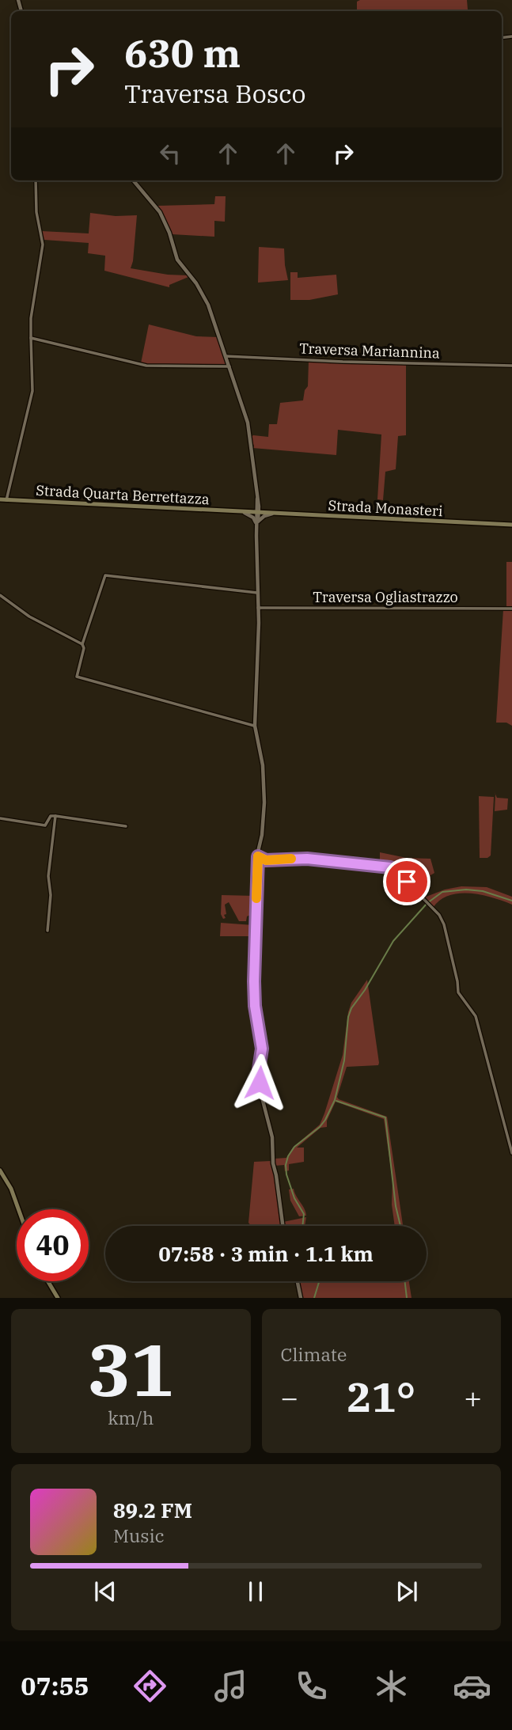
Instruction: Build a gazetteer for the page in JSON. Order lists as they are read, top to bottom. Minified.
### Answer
{"streets":{"main road":["Strada Quarta Berrettazza","Strada Monasteri"],"street":["Traversa Mariannina","Traversa Ogliastrazzo"]},"crossings":[["Strada Quarta Berrettazza","Strada Monasteri"]],"page":{"turn":["630 m","Traversa Bosco"],"limit":"40","trip":"07:58 · 3 min · 1.1 km","tile":[["31","km/h"],"Climate"],"heat":["−","21°","+"],"song":["89.2 FM","Music"],"tabs":"07:55"}}
